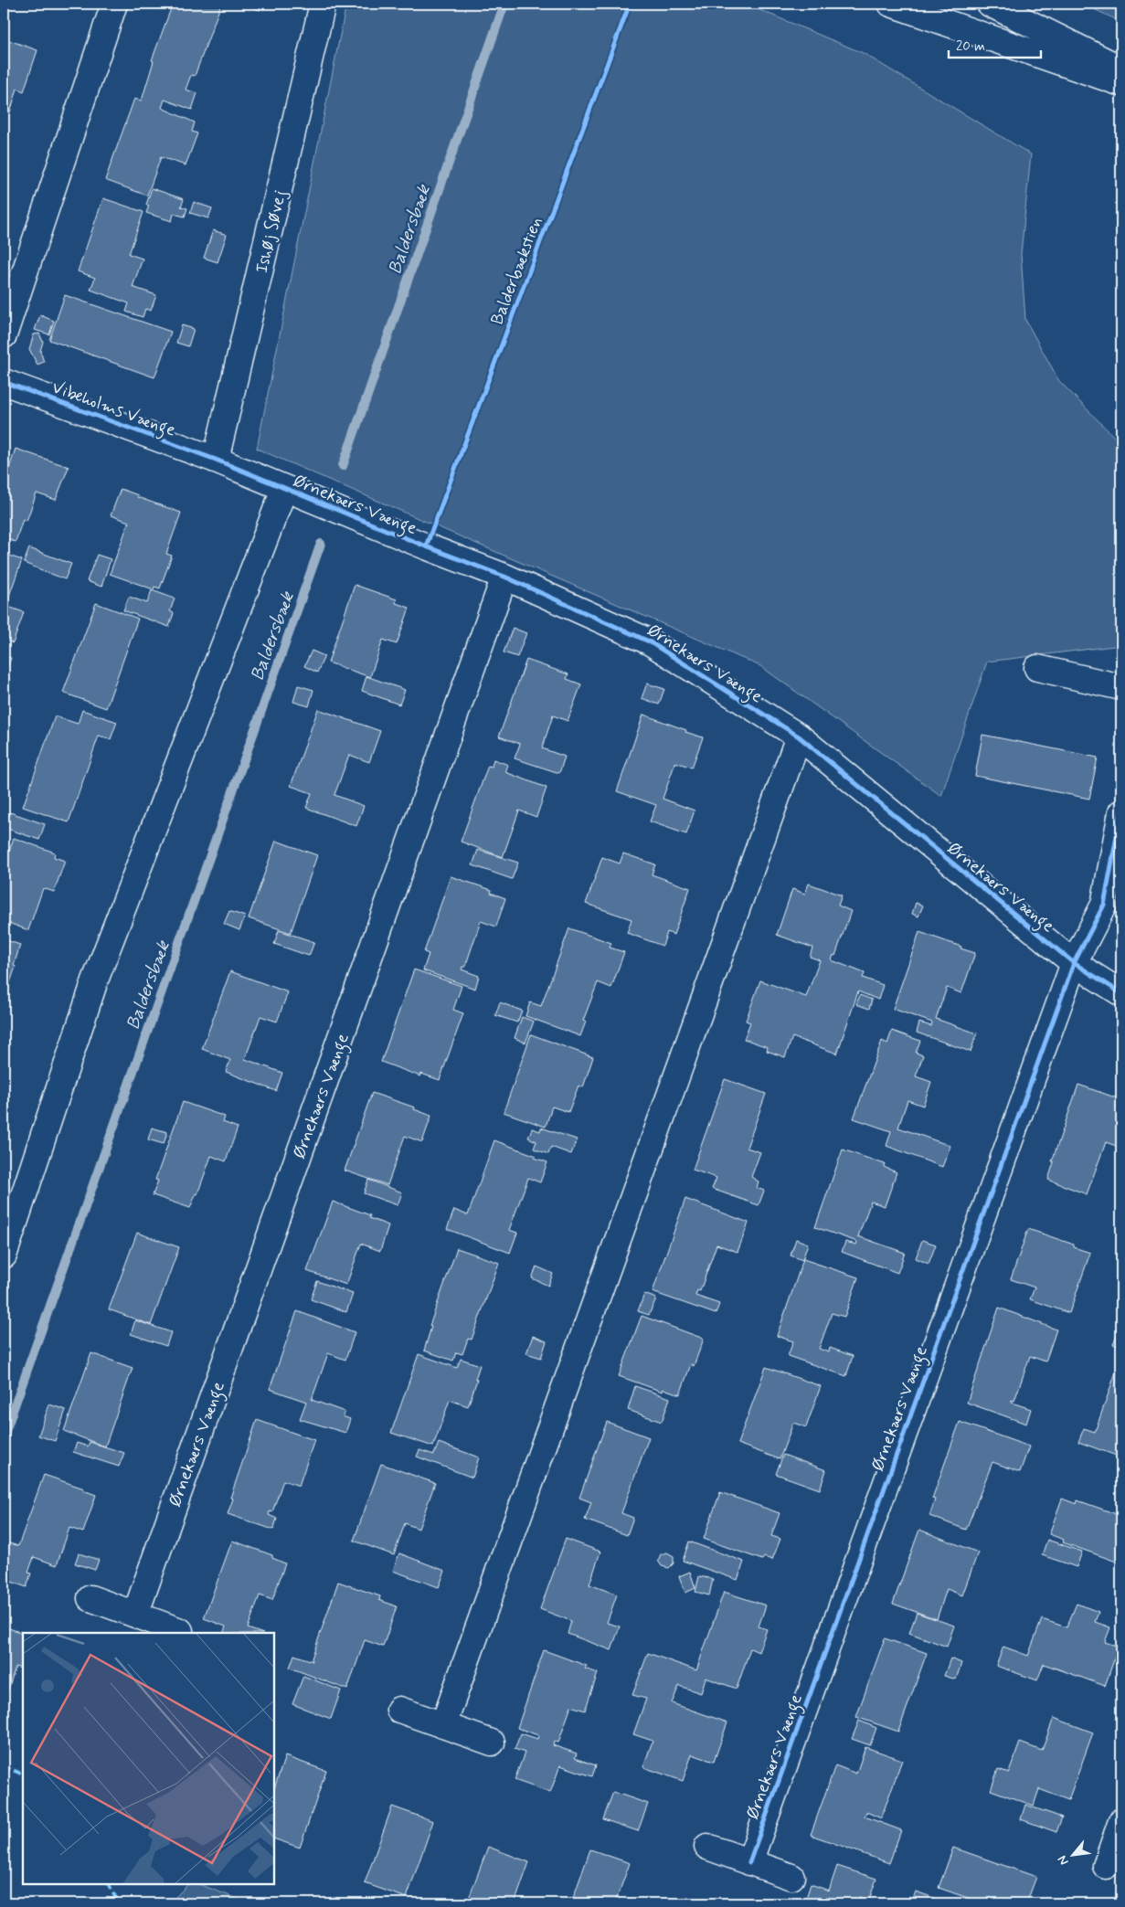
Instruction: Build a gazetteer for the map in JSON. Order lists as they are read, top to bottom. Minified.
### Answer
{"streets":{"street":["Ishøj Søvej","Vibeholms Vænge","Ørnekærs Vænge"],"cycle path":["Balderbækstien"]},"crossings":[["Ishøj Søvej","Vibeholms Vænge"],["Ishøj Søvej","Ørnekærs Vænge"],["Vibeholms Vænge","Ørnekærs Vænge"]],"water":["Baldersbæk"],"scale_bar":"20 m","north":"bottom left"}
